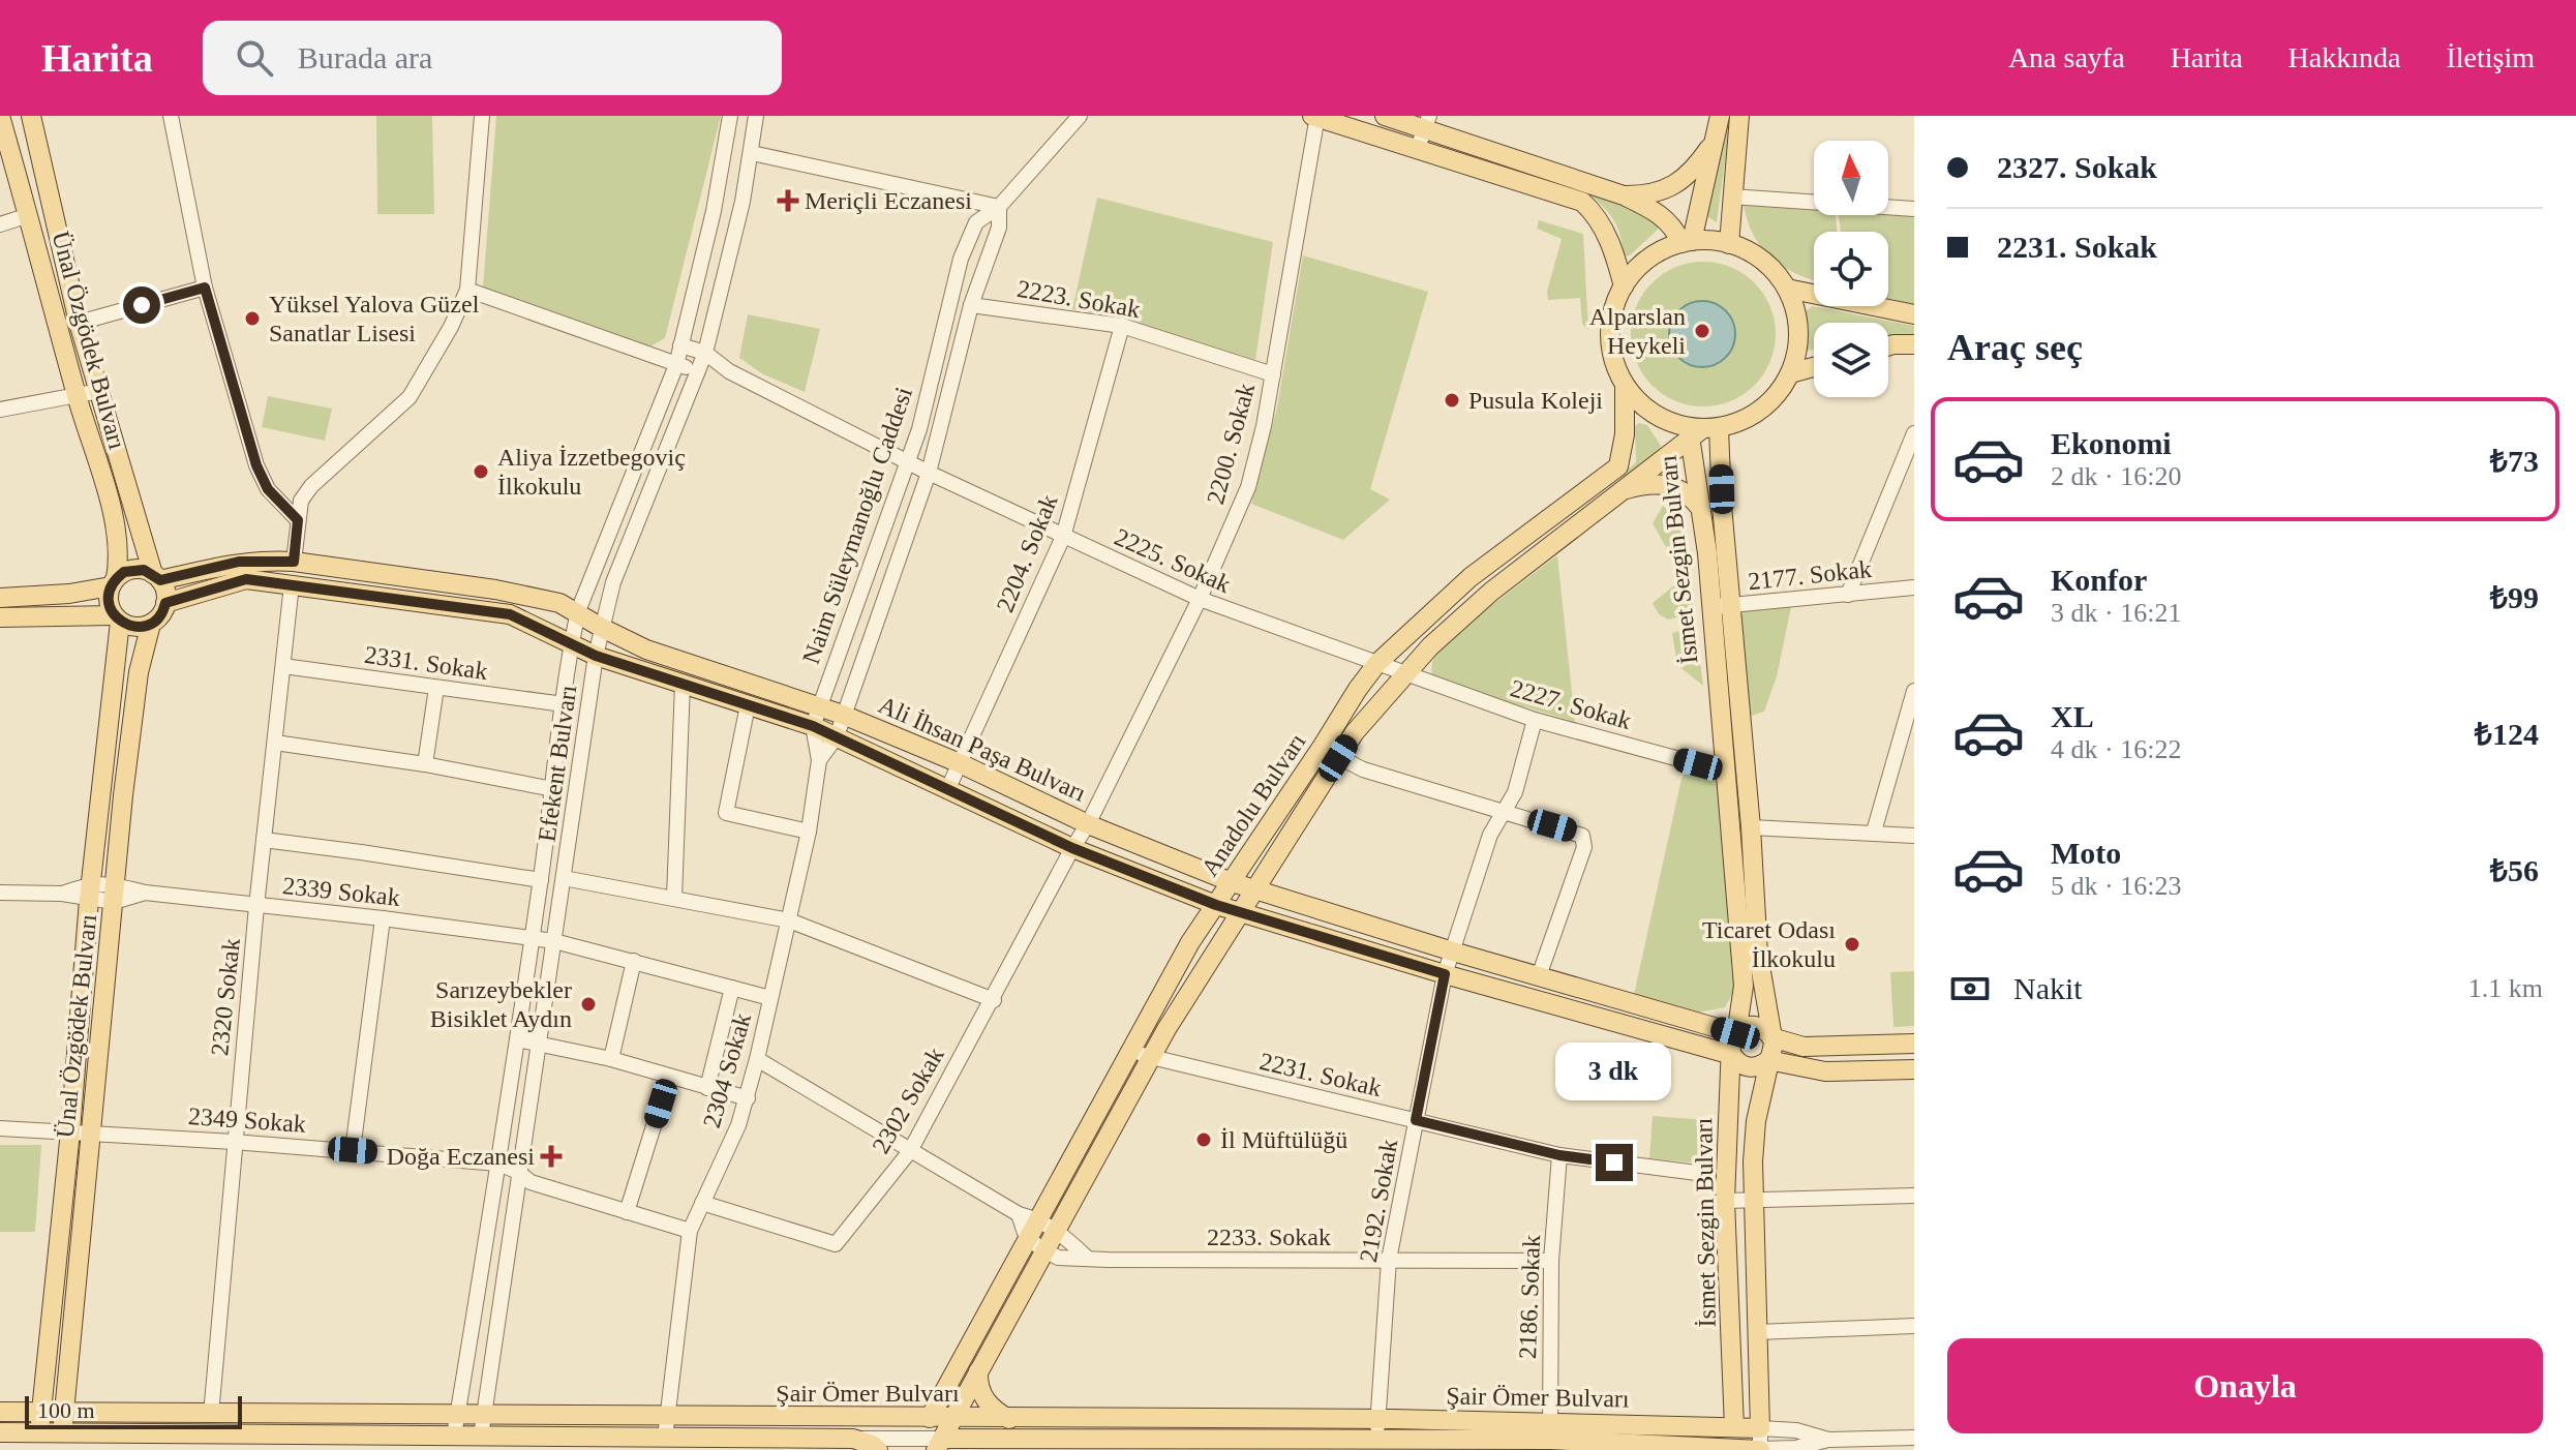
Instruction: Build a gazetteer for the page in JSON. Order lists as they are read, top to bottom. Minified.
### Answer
{"streets":{"main road":["Ünal Özgödek Bulvarı","İsmet Sezgin Bulvarı","Ali İhsan Paşa Bulvarı","Anadolu Bulvarı","Şair Ömer Bulvarı"],"street":["2223. Sokak","2200. Sokak","Naim Süleymanoğlu Caddesi","2204. Sokak","2225. Sokak","2177. Sokak","2331. Sokak","2227. Sokak","Efekent Bulvarı","2339 Sokak","2320 Sokak","2304 Sokak","2231. Sokak","2302 Sokak","2349 Sokak","2192. Sokak","2233. Sokak","2186. Sokak"]},"crossings":[["2223. Sokak","2200. Sokak"],["2223. Sokak","Naim Süleymanoğlu Caddesi"],["2223. Sokak","2204. Sokak"],["Ünal Özgödek Bulvarı","Ali İhsan Paşa Bulvarı"],["Ünal Özgödek Bulvarı","2339 Sokak"],["Ünal Özgödek Bulvarı","2349 Sokak"],["Ünal Özgödek Bulvarı","Şair Ömer Bulvarı"],["2200. Sokak","2225. Sokak"],["2200. Sokak","Ali İhsan Paşa Bulvarı"],["2200. Sokak","2302 Sokak"],["Naim Süleymanoğlu Caddesi","2225. Sokak"],["Naim Süleymanoğlu Caddesi","Ali İhsan Paşa Bulvarı"],["2204. Sokak","2225. Sokak"],["2204. Sokak","Ali İhsan Paşa Bulvarı"],["İsmet Sezgin Bulvarı","2177. Sokak"],["İsmet Sezgin Bulvarı","2227. Sokak"],["İsmet Sezgin Bulvarı","Ali İhsan Paşa Bulvarı"],["İsmet Sezgin Bulvarı","Anadolu Bulvarı"],["İsmet Sezgin Bulvarı","Şair Ömer Bulvarı"],["2225. Sokak","2227. Sokak"],["2225. Sokak","Efekent Bulvarı"],["2225. Sokak","Anadolu Bulvarı"],["2331. Sokak","Efekent Bulvarı"],["2331. Sokak","2320 Sokak"],["2227. Sokak","Anadolu Bulvarı"],["2227. Sokak","2192. Sokak"],["Ali İhsan Paşa Bulvarı","Efekent Bulvarı"],["Ali İhsan Paşa Bulvarı","Anadolu Bulvarı"],["Ali İhsan Paşa Bulvarı","2192. Sokak"],["Efekent Bulvarı","2339 Sokak"],["Efekent Bulvarı","2349 Sokak"],["Efekent Bulvarı","Şair Ömer Bulvarı"],["Anadolu Bulvarı","2231. Sokak"],["Anadolu Bulvarı","2233. Sokak"],["Anadolu Bulvarı","Şair Ömer Bulvarı"],["2339 Sokak","2320 Sokak"],["2339 Sokak","2304 Sokak"],["2320 Sokak","2349 Sokak"],["2320 Sokak","Şair Ömer Bulvarı"],["2304 Sokak","2302 Sokak"],["2304 Sokak","2349 Sokak"],["2304 Sokak","Şair Ömer Bulvarı"],["2231. Sokak","2192. Sokak"],["2231. Sokak","2186. Sokak"],["2192. Sokak","2233. Sokak"],["2192. Sokak","Şair Ömer Bulvarı"],["2233. Sokak","2186. Sokak"],["2186. Sokak","Şair Ömer Bulvarı"]],"places":{"health":["Meriçli Eczanesi","Doğa Eczanesi"],"other":["Yüksel Yalova Güzel Sanatlar Lisesi","Alparslan Heykeli","Pusula Koleji","Aliya İzzetbegoviç İlkokulu","Ticaret Odası İlkokulu","Sarızeybekler Bisiklet Aydın","İl Müftülüğü"]},"scale_bar":"100 m","north":"top","page":{"header":"Harita","search":"Burada ara","nav":["Ana sayfa","Harita","Hakkında","İletişim"],"banner":["2327. Sokak","2231. Sokak"],"heading":"Araç seç","list":[{"name":"Ekonomi","note":"2 dk · 16:20","value":"₺73"},{"name":"Konfor","note":"3 dk · 16:21","value":"₺99"},{"name":"XL","note":"4 dk · 16:22","value":"₺124"},{"name":"Moto","note":"5 dk · 16:23","value":"₺56"}],"pay":["Nakit","1.1 km"],"bubble":"3 dk","buttons":"Onayla","scale":"100 m"}}
